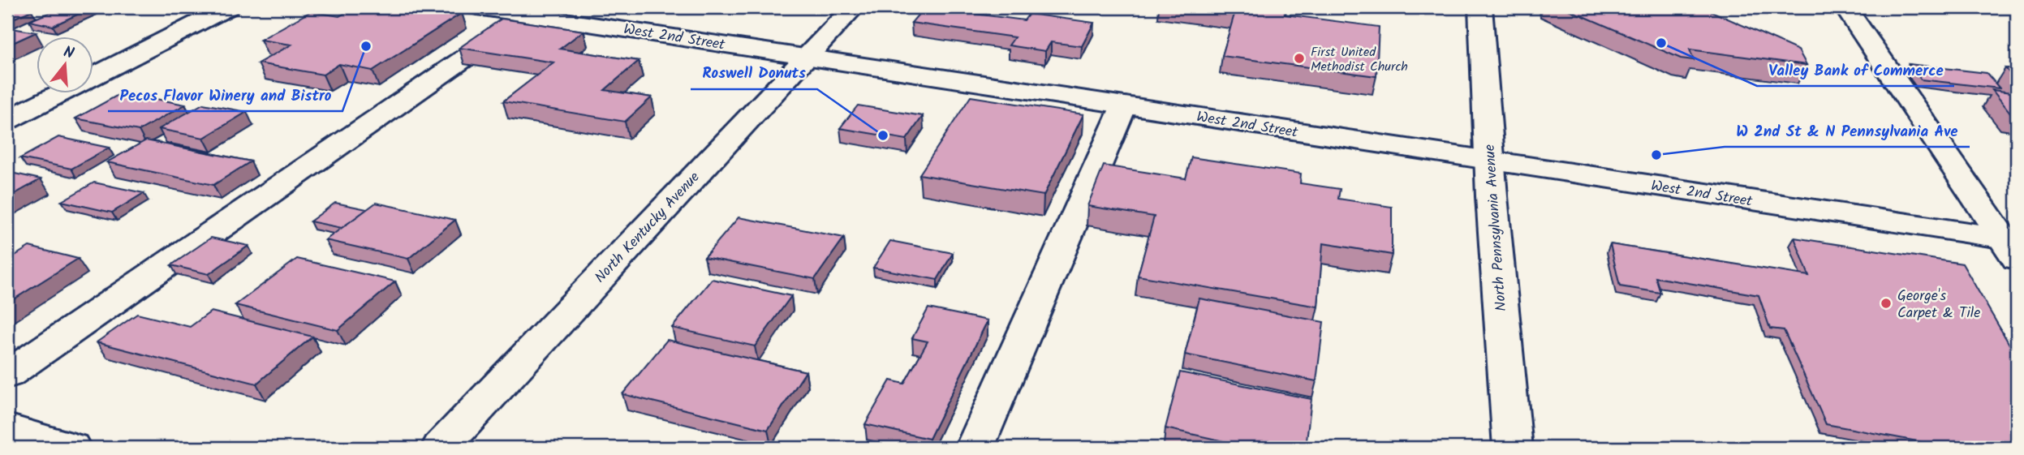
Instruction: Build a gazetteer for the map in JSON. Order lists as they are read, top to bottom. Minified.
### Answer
{"streets":{"street":["West 2nd Street","North Kentucky Avenue","North Pennsylvania Avenue"]},"crossings":[["West 2nd Street","North Kentucky Avenue"],["West 2nd Street","North Pennsylvania Avenue"]],"places":["Valley Bank of Commerce","Pecos Flavor Winery and Bistro","First United Methodist Church","Roswell Donuts","W 2nd St & N Pennsylvania Ave","George's Carpet & Tile"],"north":"top"}
